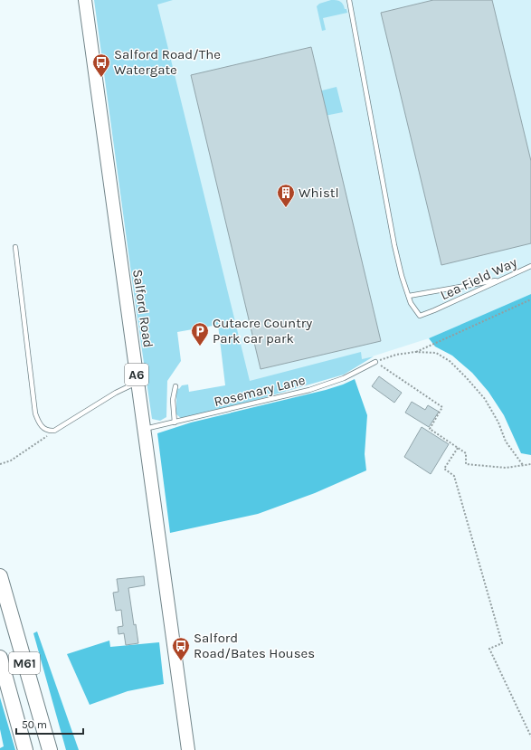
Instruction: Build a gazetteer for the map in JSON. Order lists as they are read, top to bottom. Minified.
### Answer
{"streets":{"highway":["M61"],"main road":["Salford Road","A6"],"lane":["Lea Field Way","Rosemary Lane"]},"crossings":[["Salford Road","Rosemary Lane"]],"places":{"bus stop":["Salford Road/The Watergate","Salford Road/Bates Houses"],"building":["Whistl"],"parking":["Cutacre Country Park car park"]},"scale_bar":"50 m"}
